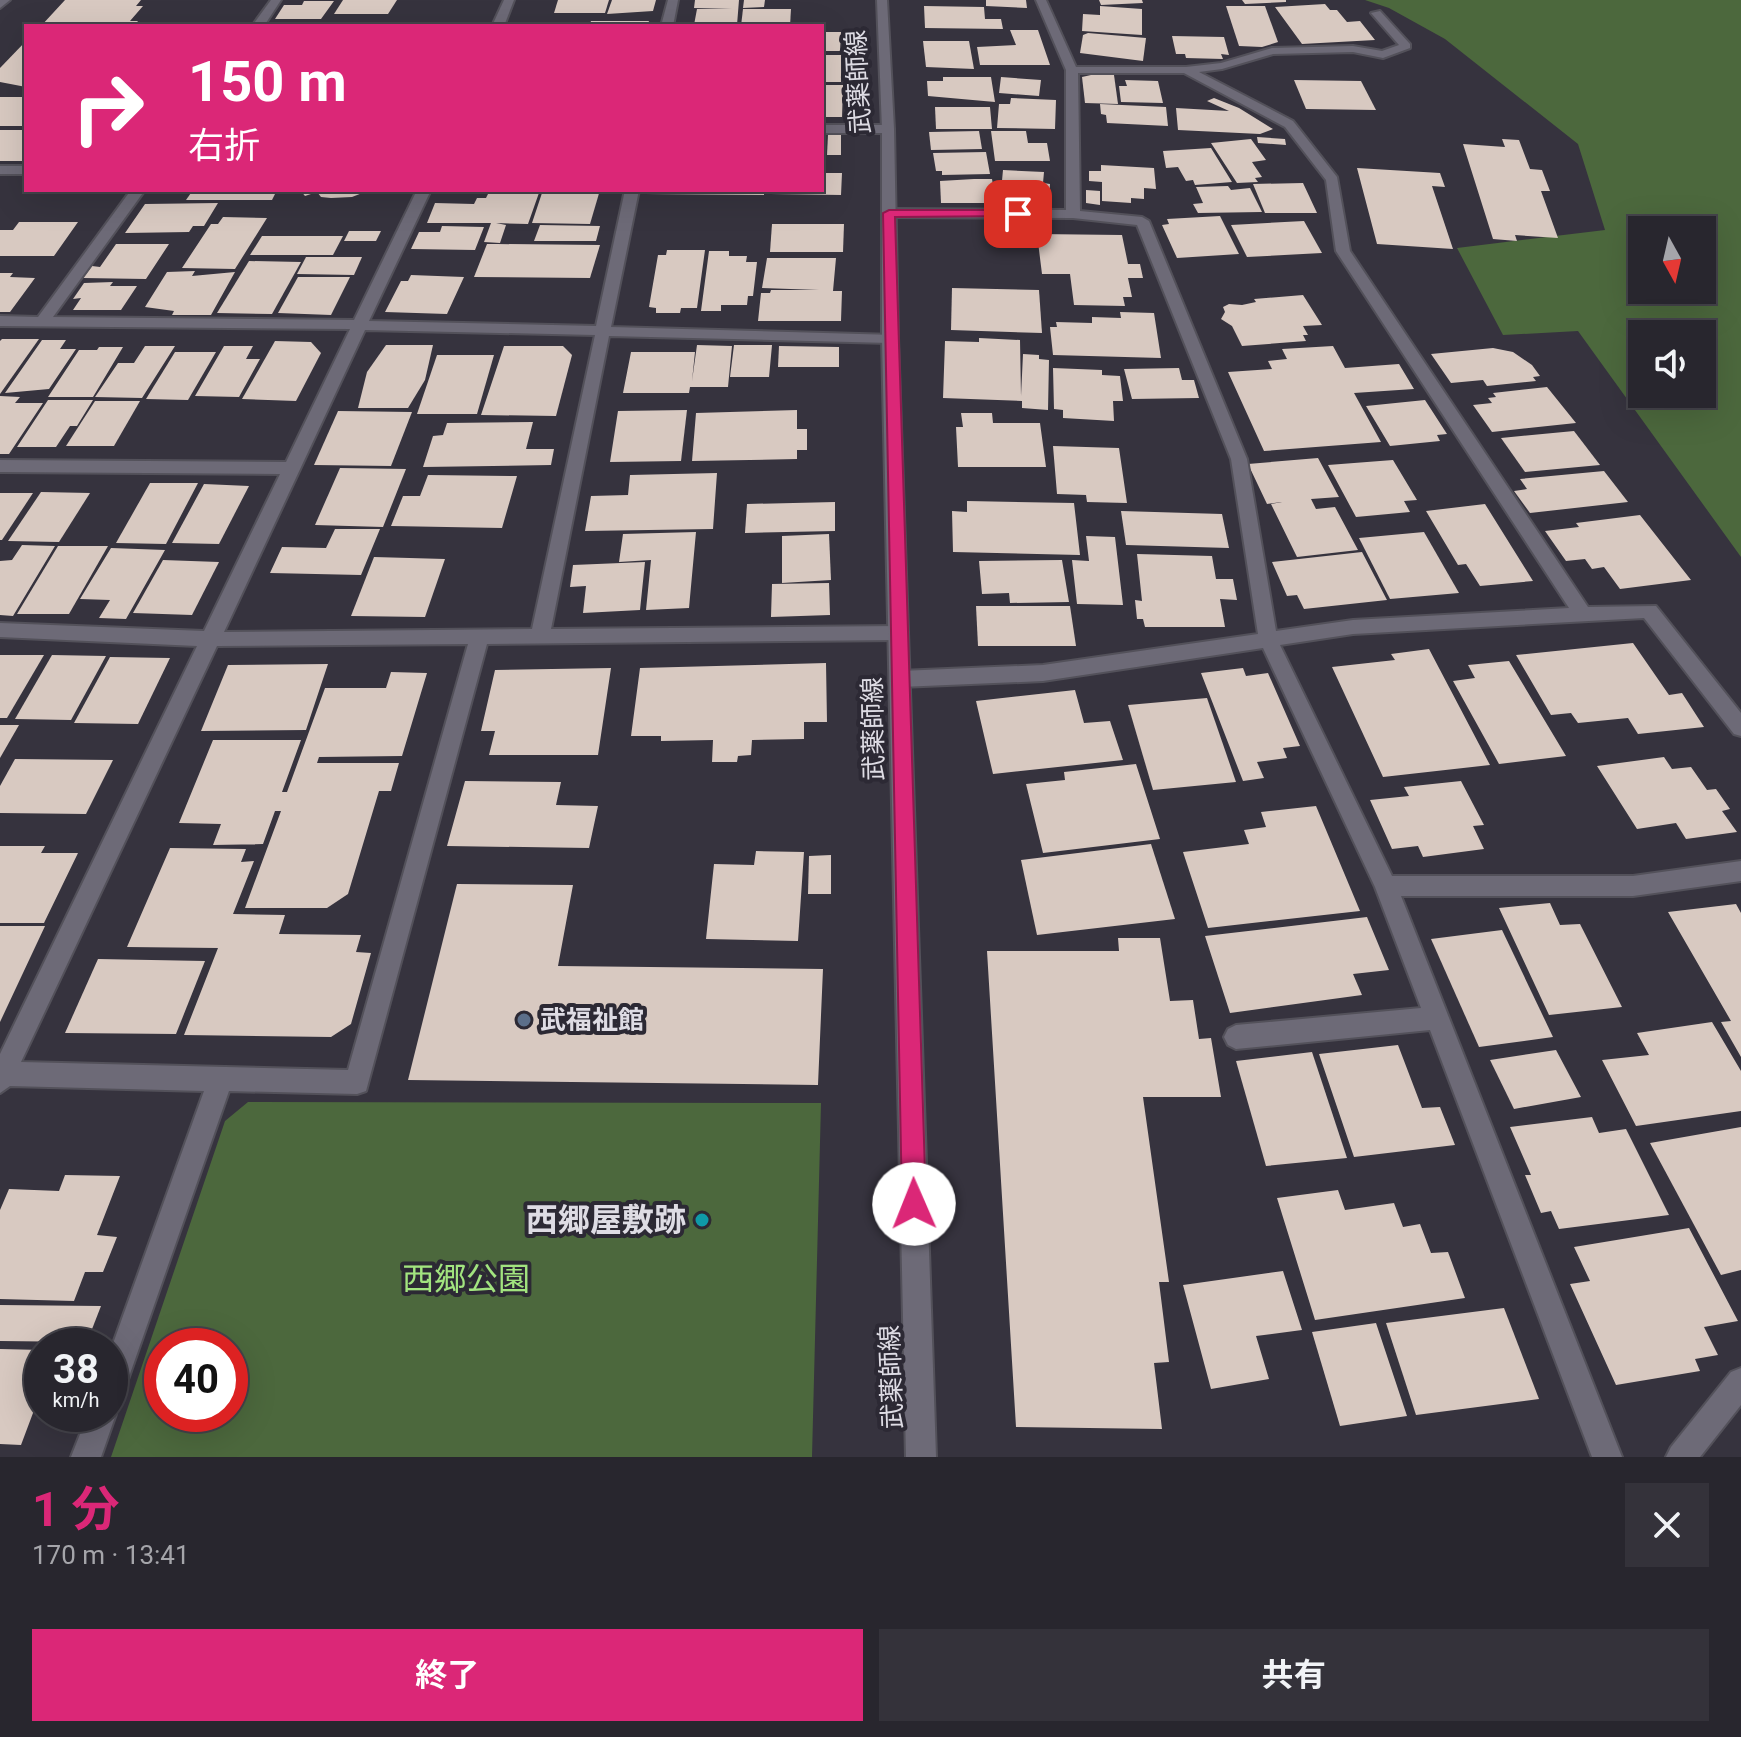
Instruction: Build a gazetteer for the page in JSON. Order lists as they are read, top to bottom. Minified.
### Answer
{"streets":{"street":["武薬師線"]},"parks":["西郷公園"],"places":["武福祉館","西郷屋敷跡"],"north":"bottom","page":{"turn":["150 m","右折"],"speed":"38 km/h","limit":"40","heading":["1 分","170 m · 13:41"],"buttons":["終了","共有"]}}
